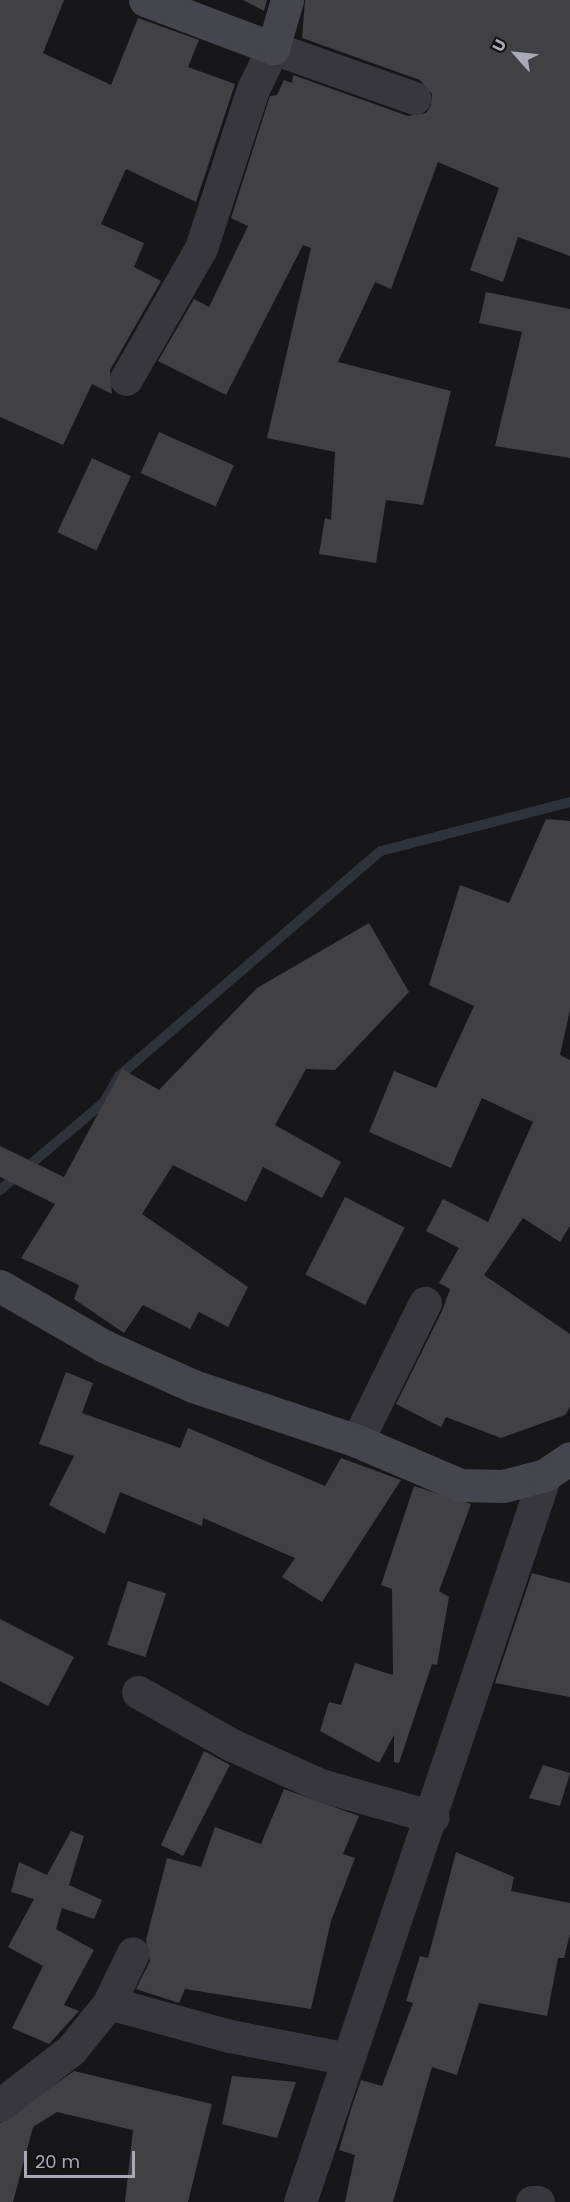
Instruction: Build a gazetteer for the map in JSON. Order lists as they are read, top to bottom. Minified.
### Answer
{"scale_bar":"20 m","north":"top left"}
